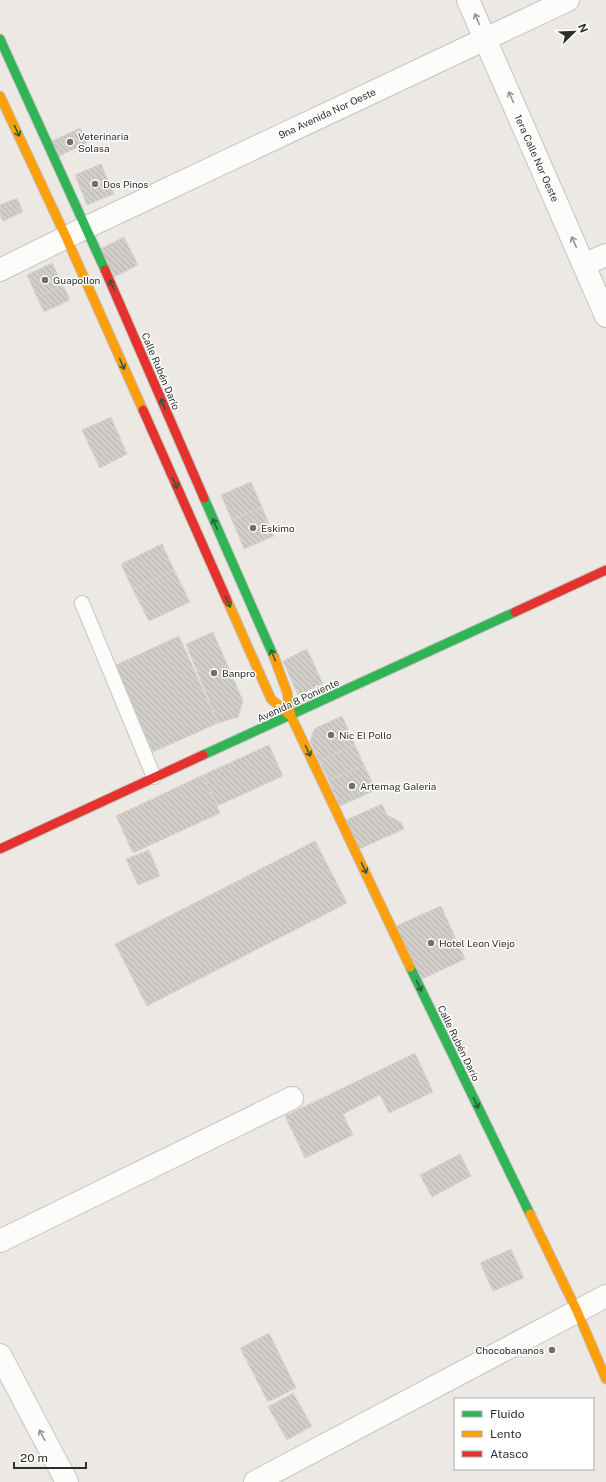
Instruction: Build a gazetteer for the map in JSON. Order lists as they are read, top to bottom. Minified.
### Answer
{"streets":{"street":["9na Avenida Nor Oeste","1era Calle Nor Oeste","Calle Rubén Darío","Avenida 8 Poniente"]},"crossings":[["9na Avenida Nor Oeste","1era Calle Nor Oeste"],["9na Avenida Nor Oeste","Calle Rubén Darío"],["Calle Rubén Darío","Avenida 8 Poniente"]],"one_way":["1era Calle Nor Oeste"],"places":["Veterinaria Solasa","Dos Pinos","Guapollon","Eskimo","Banpro","Nic El Pollo","Artemag Galeria","Hotel Leon Viejo","Chocobananos"],"legend":["Fluido","Lento","Atasco"],"scale_bar":"20 m","north":"top right"}
